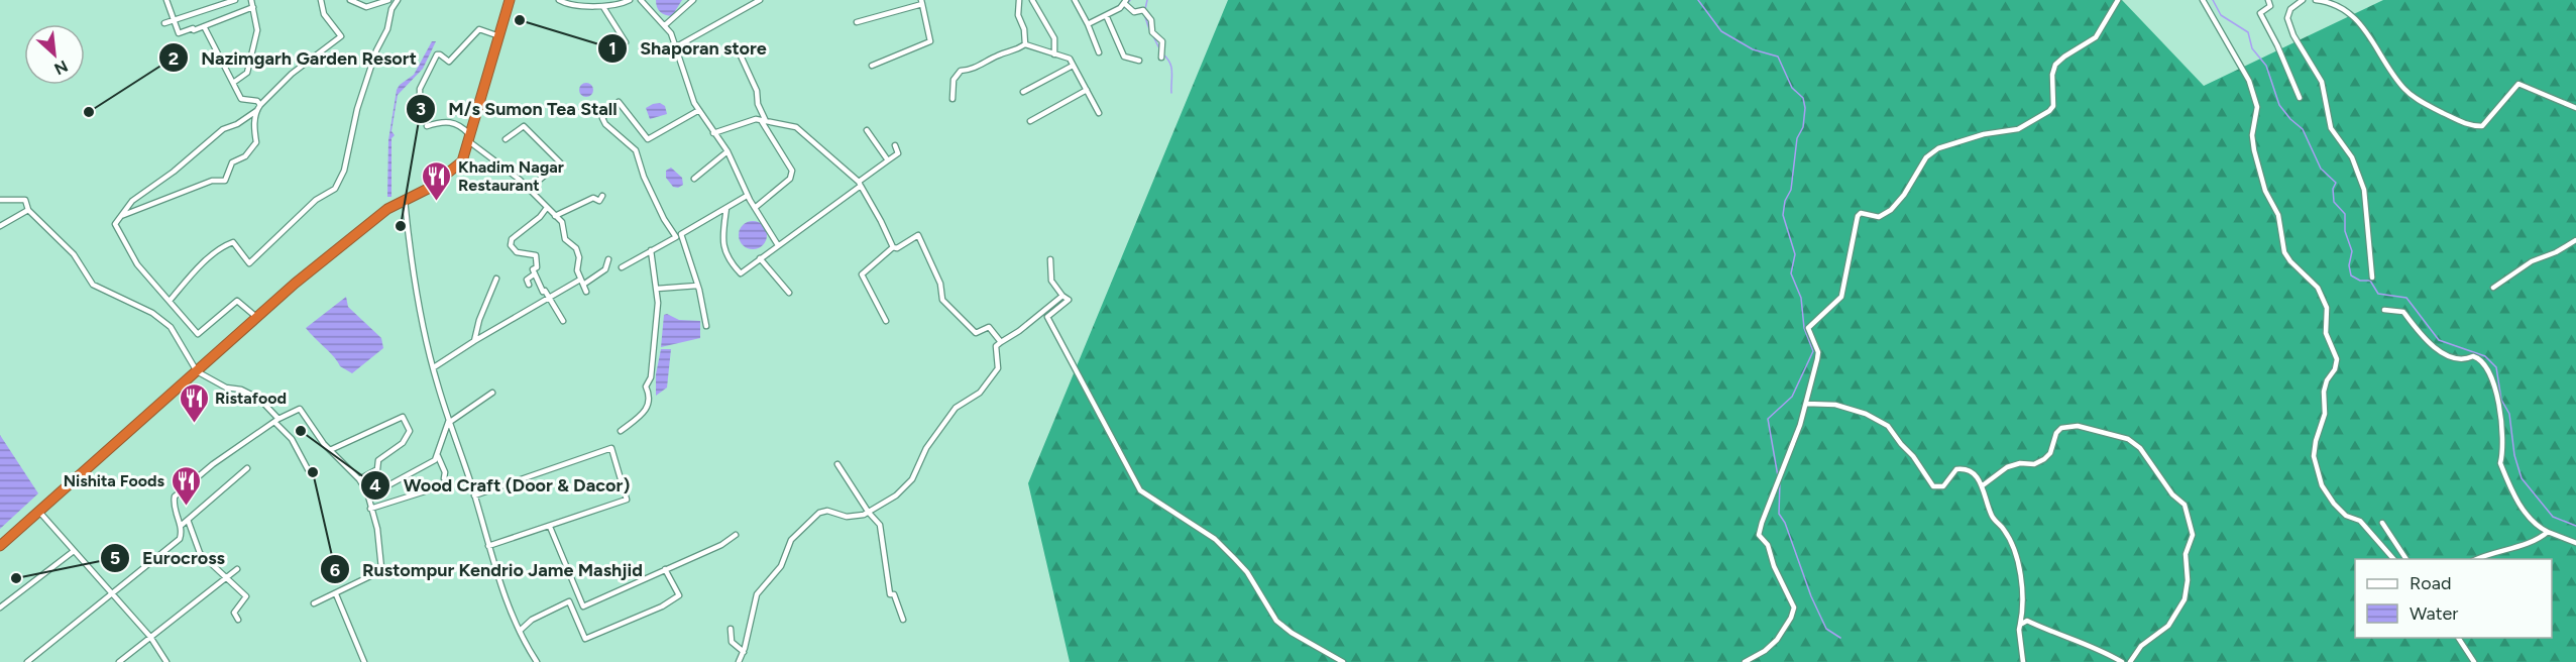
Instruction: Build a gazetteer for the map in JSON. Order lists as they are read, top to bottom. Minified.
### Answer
{"places":{"other":["Shaporan store","Nazimgarh Garden Resort","M/s Sumon Tea Stall","Wood Craft (Door & Dacor)","Rustompur Kendrio Jame Mashjid","Eurocross"],"restaurant":["Khadim Nagar Restaurant","Ristafood","Nishita Foods"]},"legend":["Road","Water"],"north":"bottom right"}
